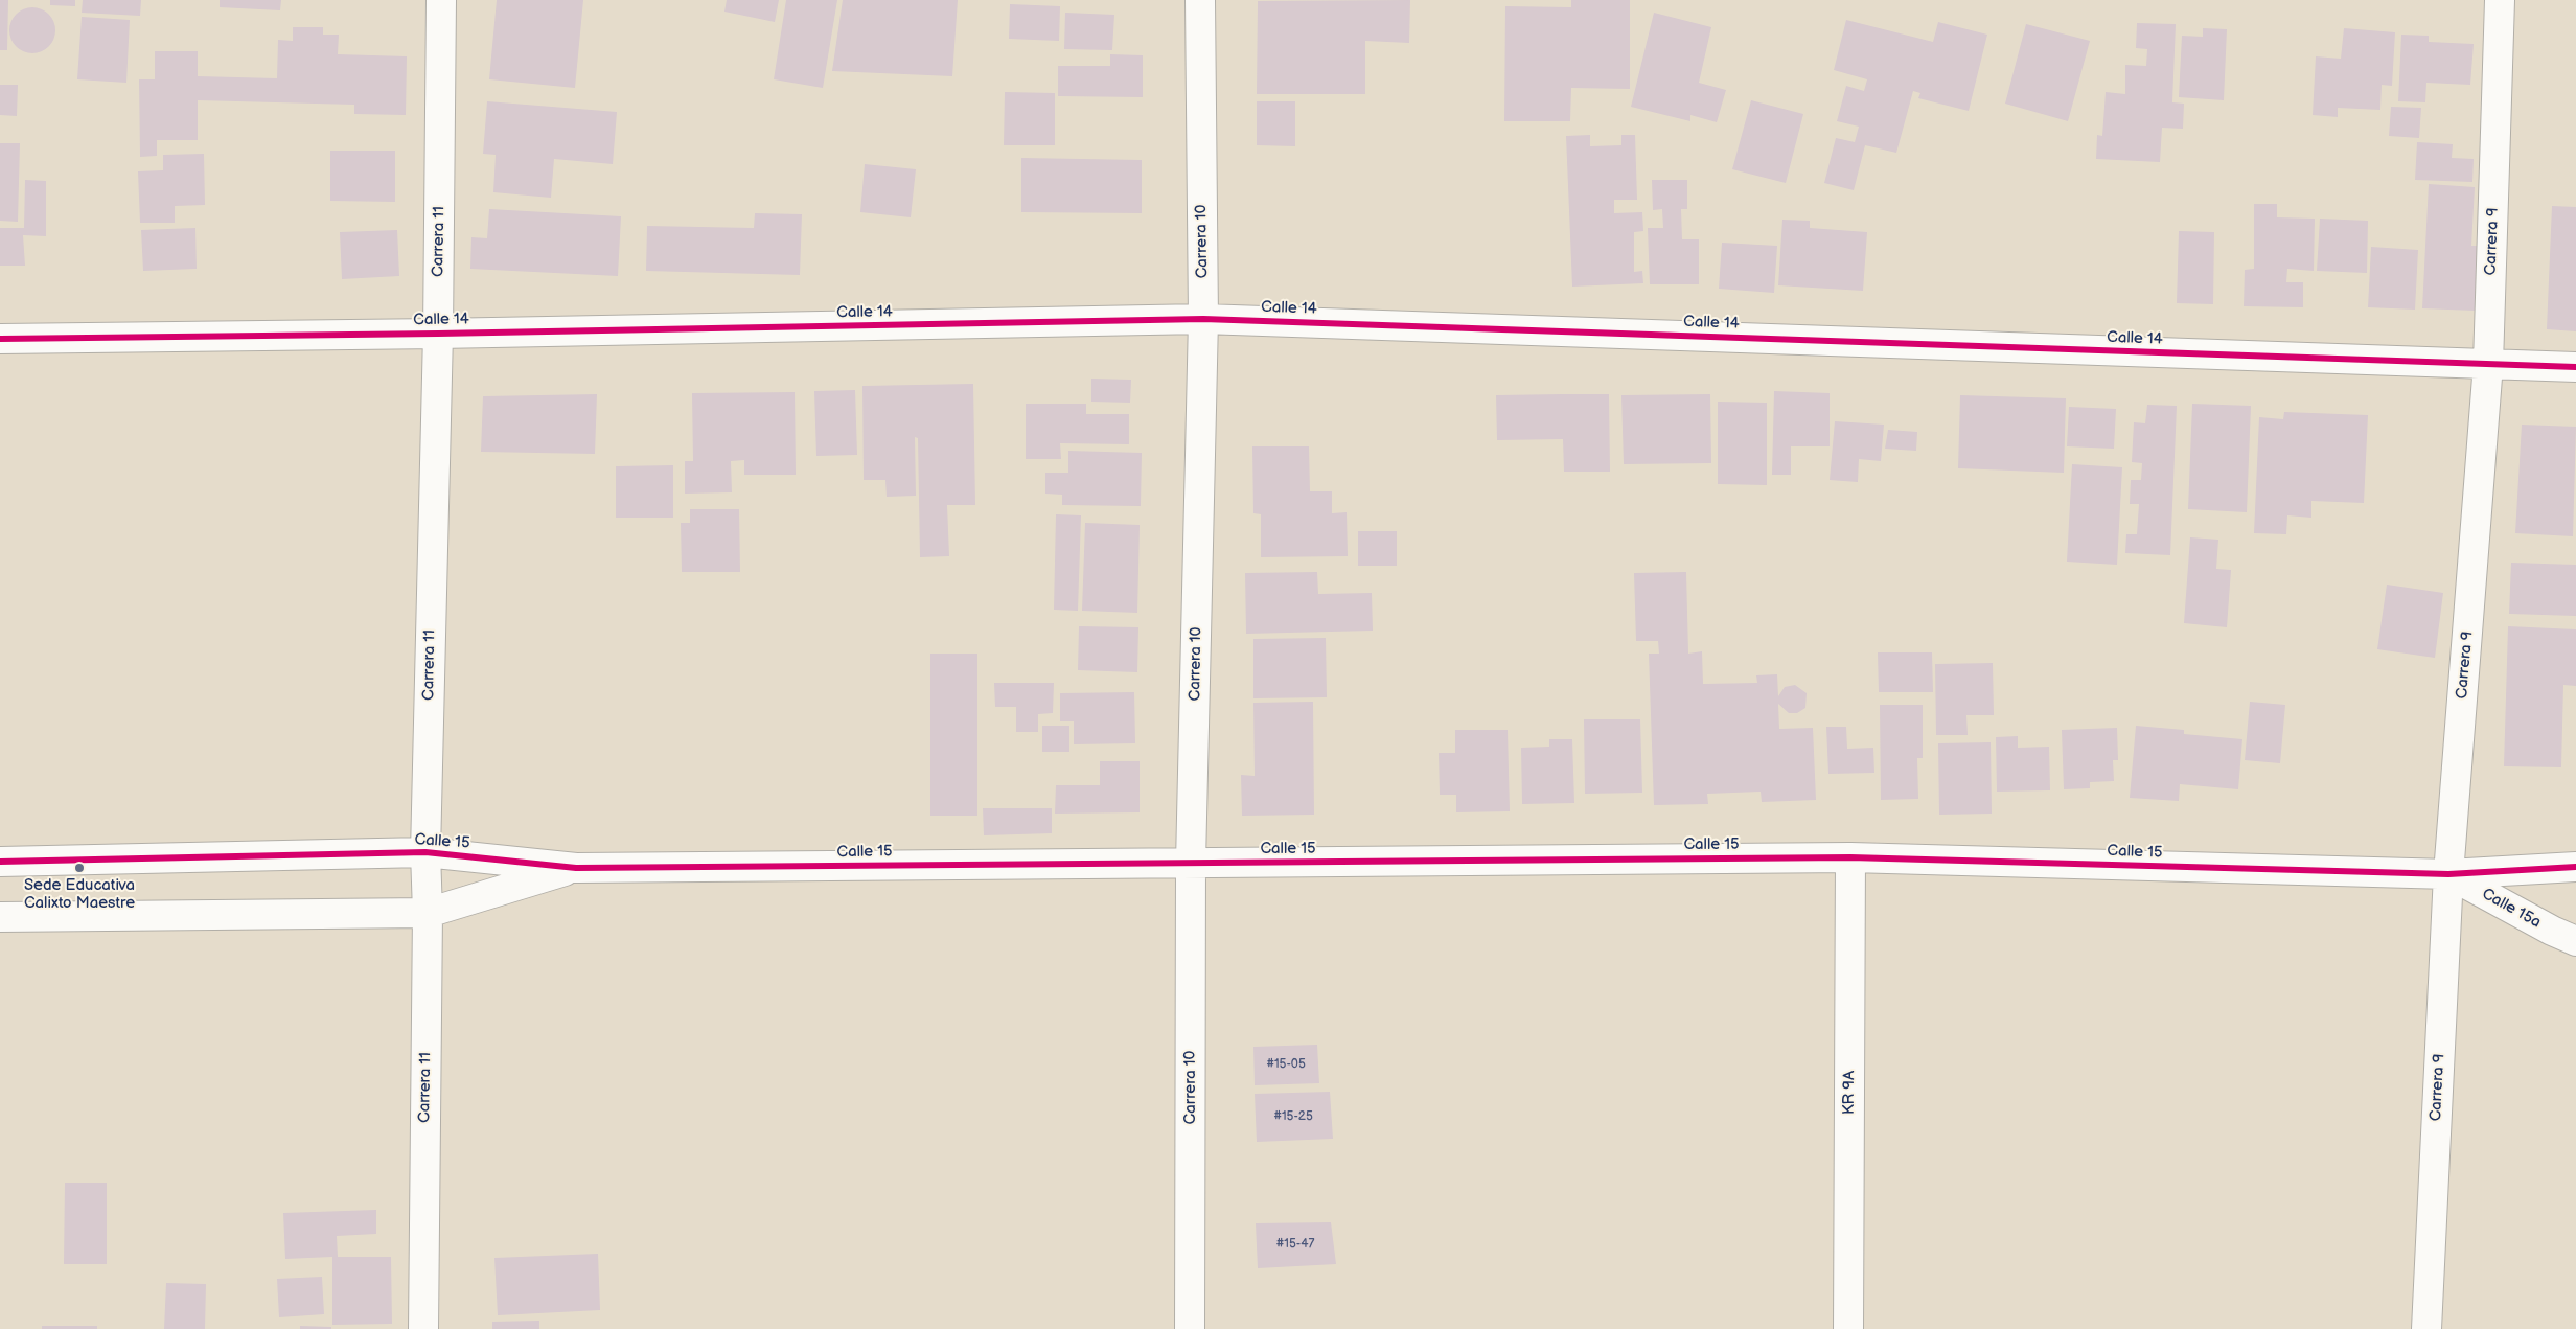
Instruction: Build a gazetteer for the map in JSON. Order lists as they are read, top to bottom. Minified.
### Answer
{"streets":{"street":["Carrera 11","Carrera 10","Carrera 9","Calle 14","Calle 15","Calle 15a","KR 9A"]},"crossings":[["Carrera 11","Calle 14"],["Carrera 11","Calle 15"],["Carrera 10","Calle 14"],["Carrera 10","Calle 15"],["Carrera 9","Calle 14"],["Carrera 9","Calle 15"],["Carrera 9","Calle 15a"],["Calle 15","Calle 15a"],["Calle 15","KR 9A"]],"places":["Sede Educativa Calixto Maestre"],"house_numbers":["#15-05","#15-25","#15-47"]}
